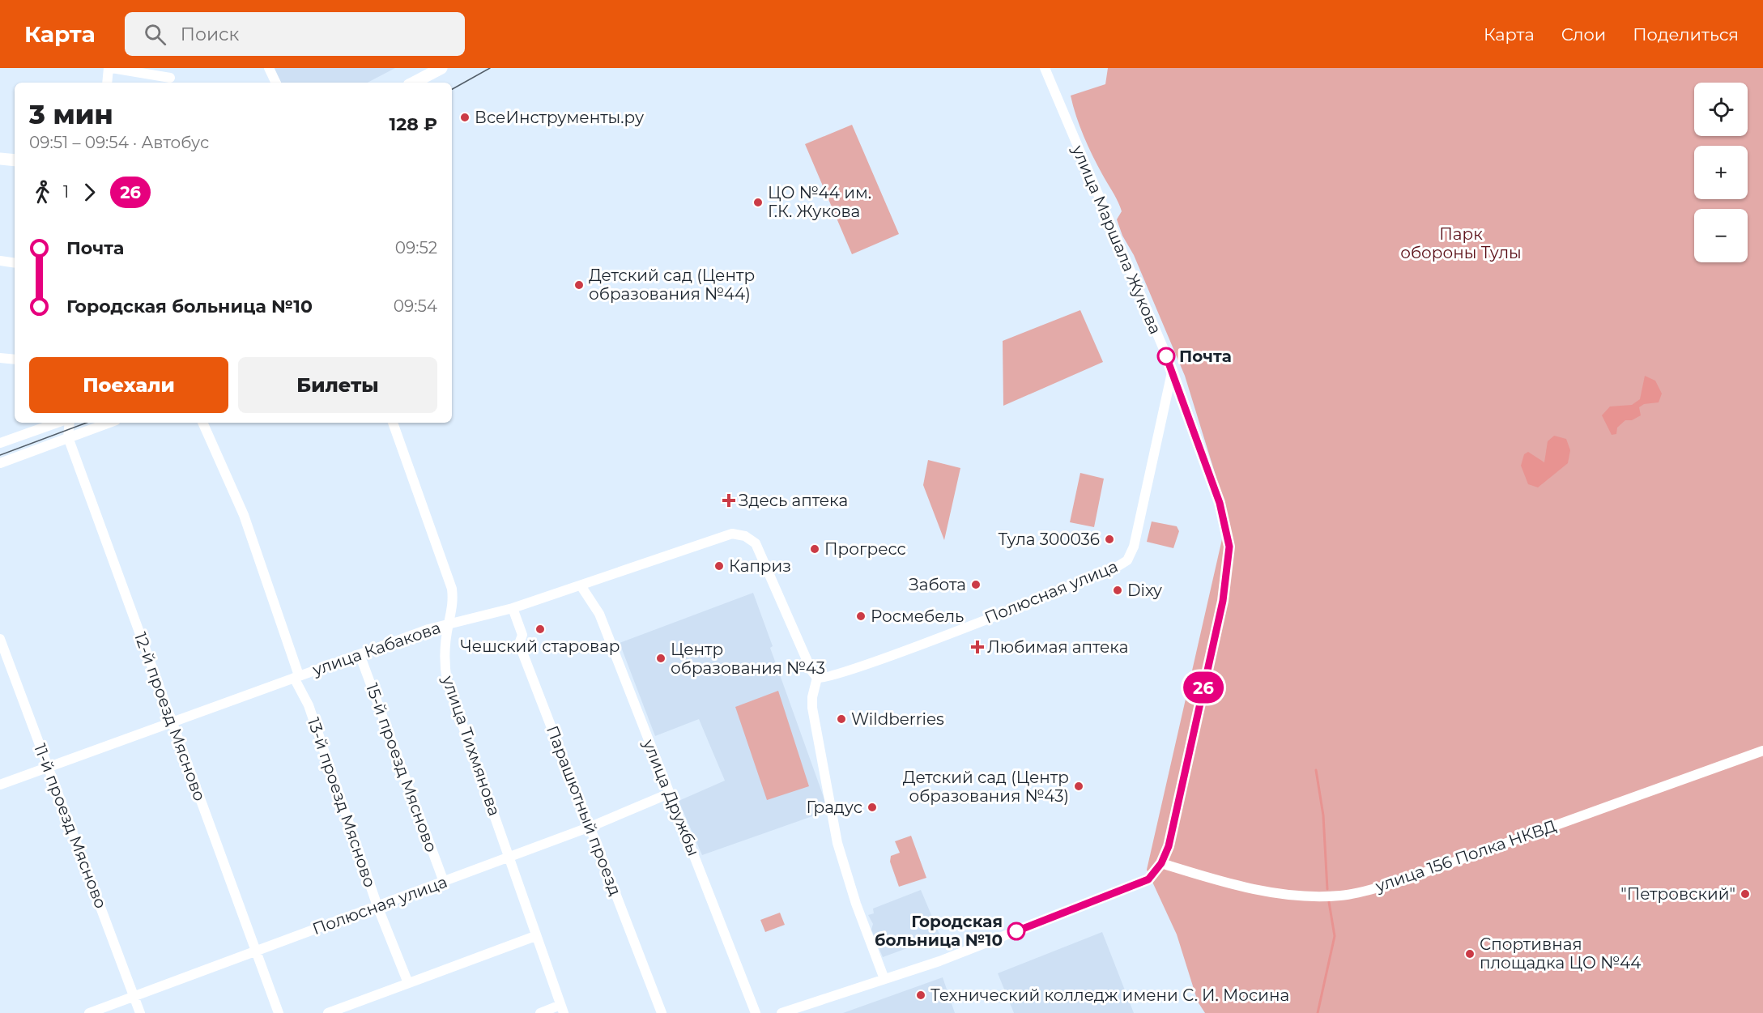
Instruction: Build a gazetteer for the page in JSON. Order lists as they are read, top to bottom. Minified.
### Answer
{"streets":{"street":["улица Маршала Жукова","Полюсная улица","улица Кабакова","12-й проезд Мясново","улица Тихмянова","15-й проезд Мясново","улица Дружбы","13-й проезд Мясново","Парашютный проезд","11-й проезд Мясново","улица 156 Полка НКВД"]},"crossings":[["улица Маршала Жукова","Полюсная улица"],["улица Маршала Жукова","улица 156 Полка НКВД"],["Полюсная улица","улица Кабакова"],["Полюсная улица","12-й проезд Мясново"],["Полюсная улица","улица Тихмянова"],["Полюсная улица","15-й проезд Мясново"],["Полюсная улица","улица Дружбы"],["Полюсная улица","13-й проезд Мясново"],["Полюсная улица","Парашютный проезд"],["Полюсная улица","11-й проезд Мясново"],["улица Кабакова","12-й проезд Мясново"],["улица Кабакова","улица Тихмянова"],["улица Кабакова","15-й проезд Мясново"],["улица Кабакова","улица Дружбы"],["улица Кабакова","13-й проезд Мясново"],["улица Кабакова","Парашютный проезд"],["улица Кабакова","11-й проезд Мясново"]],"parks":["Парк обороны Тулы"],"places":{"other":["ВсеИнструменты.ру","ЦО №44 им. Г.К. Жукова","Детский сад (Центр образования №44)","Почта","Тула 300036","Прогресс","Каприз","Забота","Dixy","Росмебель","Чешский старовар","Центр образования №43","Wildberries","Детский сад (Центр образования №43)","Градус","\"Петровский\"","Городская больница №10","Спортивная площадка ЦО №44","Технический колледж имени С. И. Мосина"],"health":["Здесь аптека","Любимая аптека"]},"lines":["bus line 26"],"page":{"header":"Карта","search":"Поиск","nav":["Карта","Слои","Поделиться"],"on_map":"26","map_buttons":["+","−"],"heading":["3 мин","09:51 – 09:54 · Автобус","128 ₽"],"legs":["1","26"],"list":[{"name":"Почта","value":"09:52"},{"name":"Городская больница №10","value":"09:54"}],"buttons":["Поехали","Билеты"]}}
